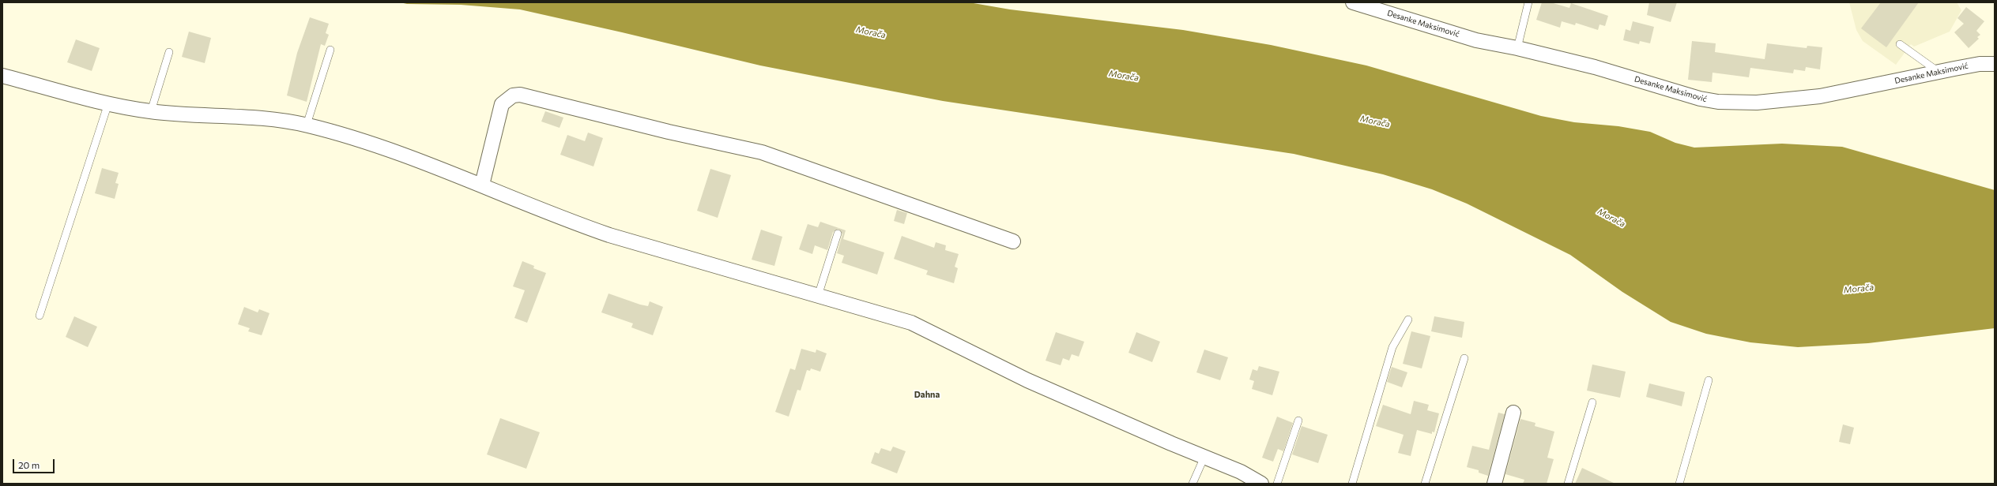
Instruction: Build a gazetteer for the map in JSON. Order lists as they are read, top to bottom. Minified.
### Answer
{"streets":{"street":["Desanke Maksimović"]},"districts":["Dahna"],"water":["Morača"],"scale_bar":"20 m"}
